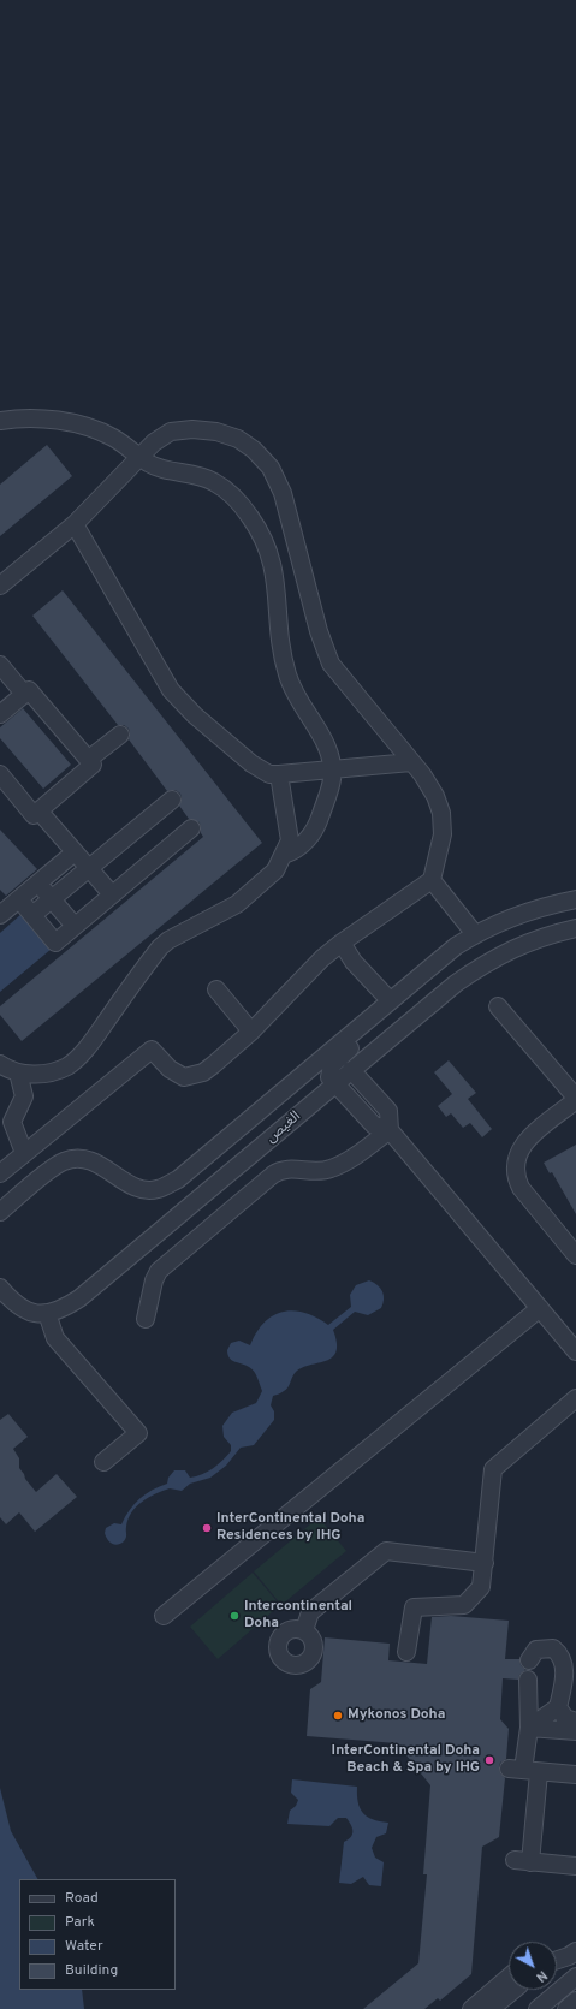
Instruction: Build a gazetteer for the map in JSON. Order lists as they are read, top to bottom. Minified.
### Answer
{"streets":{"street":["الغيص"]},"places":["InterContinental Doha Residences by IHG","Intercontinental Doha","Mykonos Doha","InterContinental Doha Beach & Spa by IHG"],"legend":["Road","Park","Water","Building"],"north":"bottom right"}
